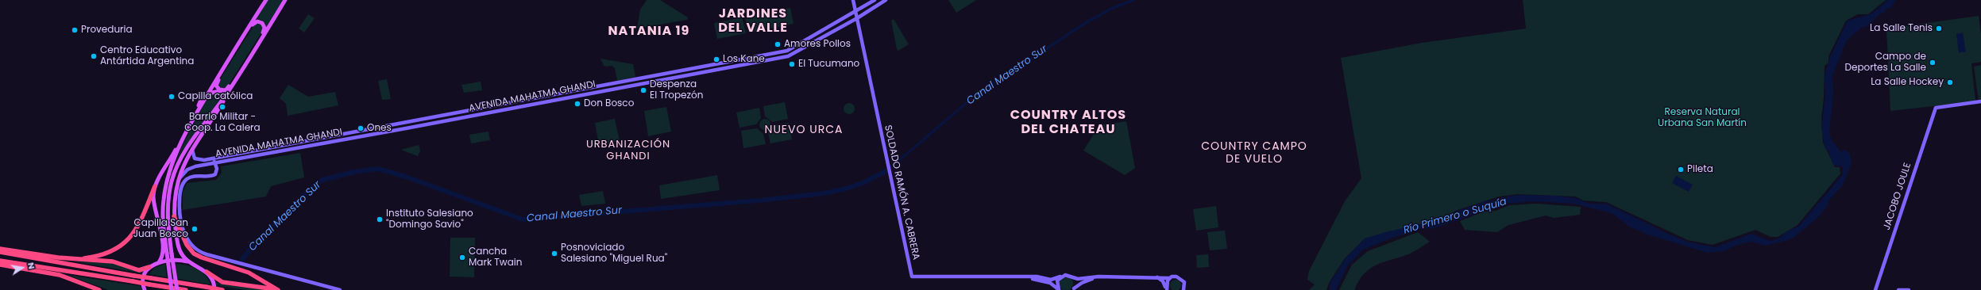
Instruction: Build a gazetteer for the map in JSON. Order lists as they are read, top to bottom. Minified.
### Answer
{"streets":{"main road":["AVENIDA MAHATMA GHANDI","SOLDADO RAMÓN A. CABRERA","JACOBO JOULE"]},"crossings":[["AVENIDA MAHATMA GHANDI","SOLDADO RAMÓN A. CABRERA"]],"districts":["JARDINES DEL VALLE","NATANIA 19","COUNTRY ALTOS DEL CHATEAU","NUEVO URCA","URBANIZACIÓN GHANDI","COUNTRY CAMPO DE VUELO"],"water":["Canal Maestro Sur","Río Primero o Suquía"],"parks":["Reserva Natural Urbana San Martín"],"places":["La Salle Tenis","Proveduria","Amores Pollos","Centro Educativo Antártida Argentina","Los Kane","Campo de Deportes La Salle","El Tucumano","La Salle Hockey","Despenza El Tropezón","Capilla católica","Don Bosco","Barrio Militar - Coop. La Calera","Ones","Pileta","Instituto Salesiano \"Domingo Savio\"","Capilla San Juan Bosco","Posnoviciado Salesiano \"Miguel Rua\"","Cancha Mark Twain"],"north":"right"}
